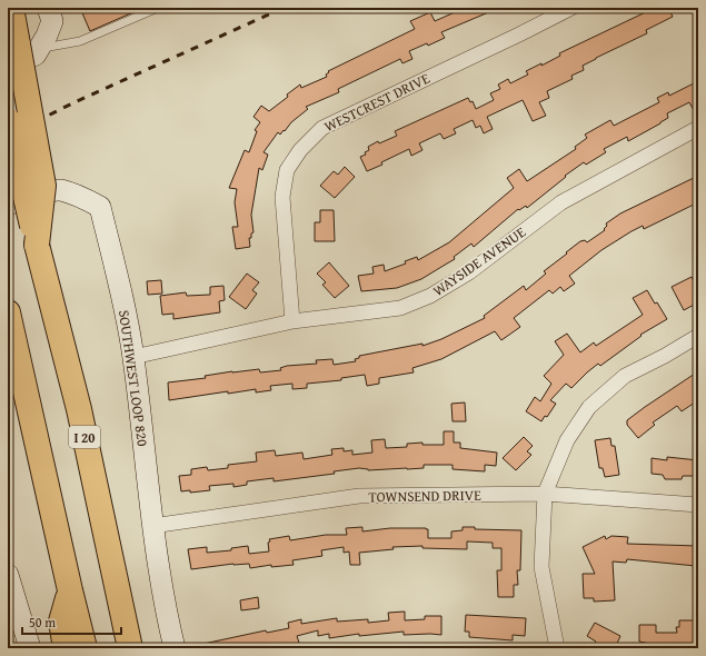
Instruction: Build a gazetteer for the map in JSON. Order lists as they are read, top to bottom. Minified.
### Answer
{"streets":{"highway":["I 20"],"main road":["SOUTHWEST LOOP 820"],"street":["WESTCREST DRIVE","WAYSIDE AVENUE","TOWNSEND DRIVE"]},"crossings":[["WESTCREST DRIVE","WAYSIDE AVENUE"],["WAYSIDE AVENUE","SOUTHWEST LOOP 820"],["SOUTHWEST LOOP 820","TOWNSEND DRIVE"]],"scale_bar":"50 m"}
